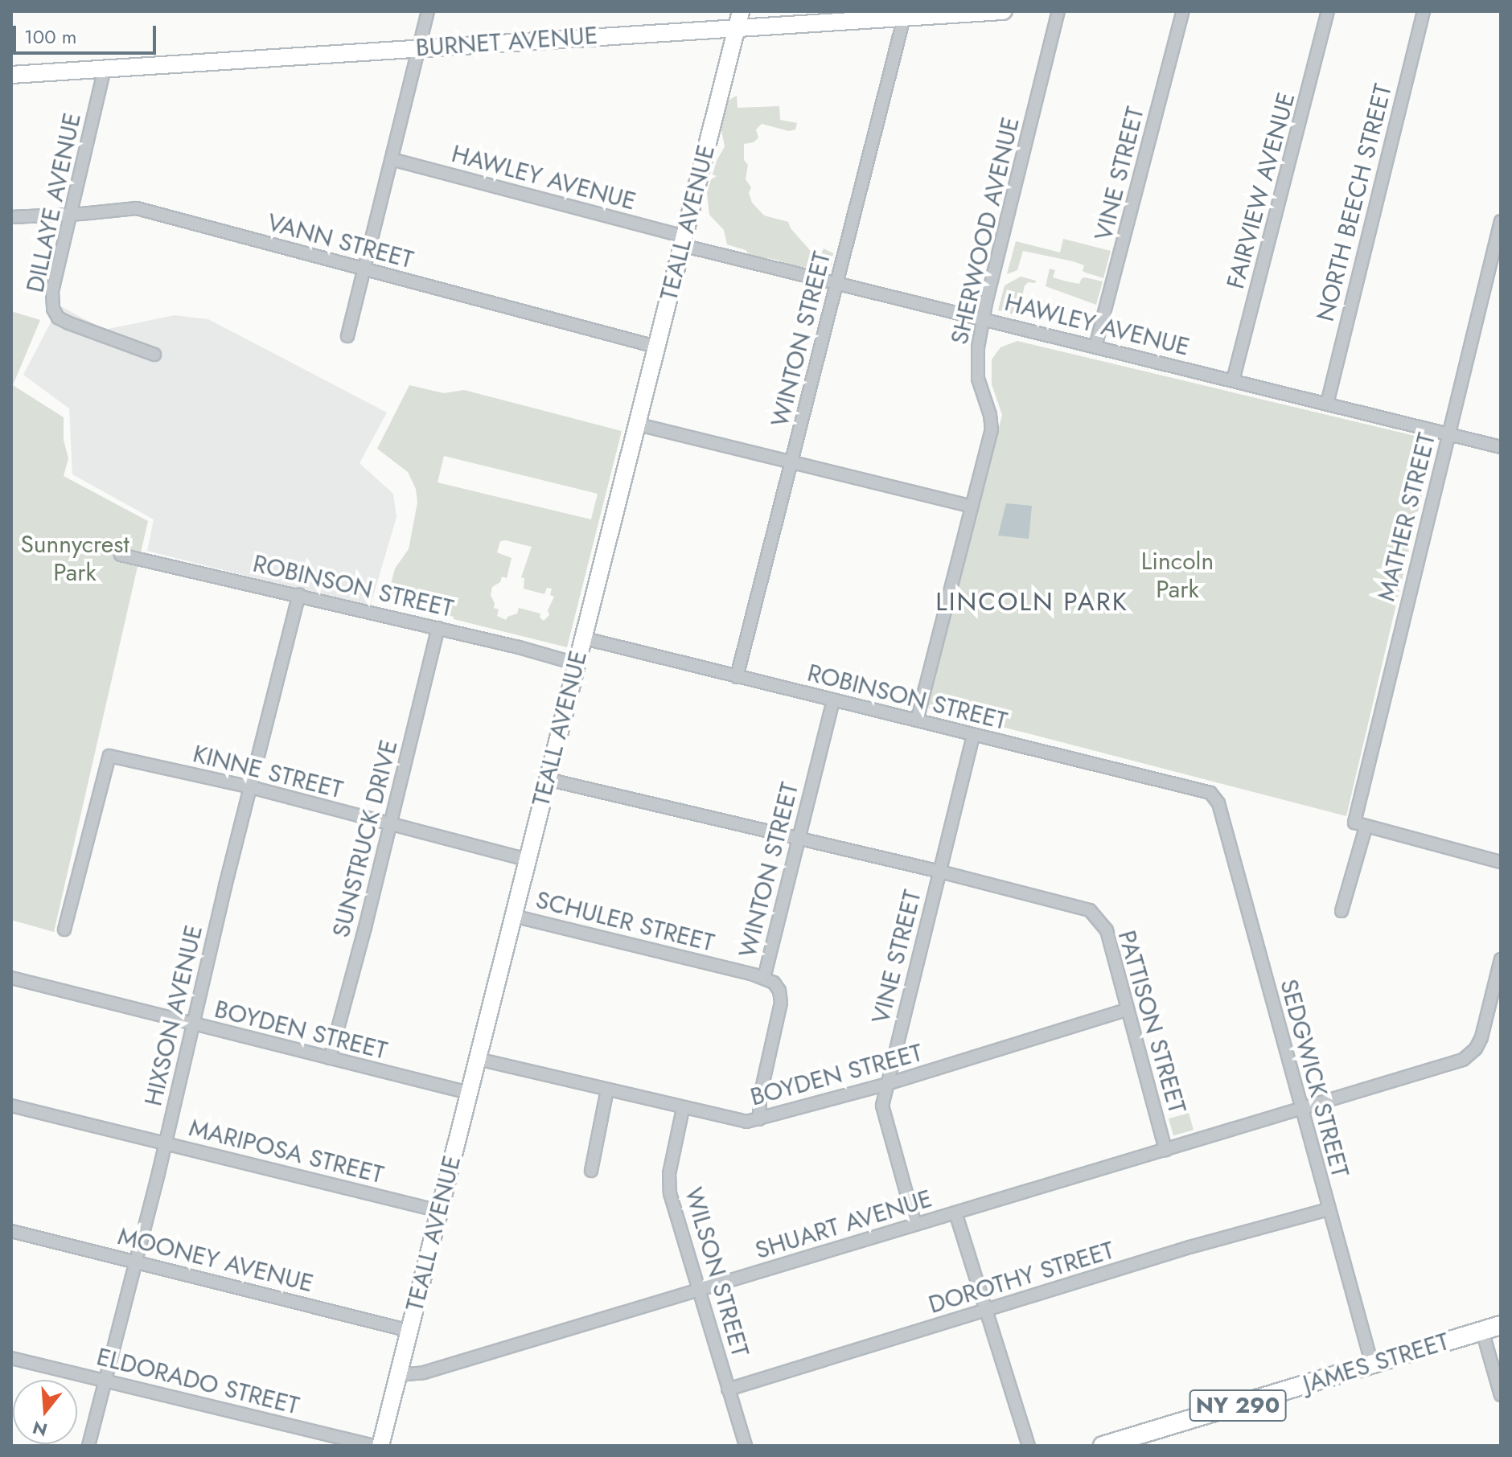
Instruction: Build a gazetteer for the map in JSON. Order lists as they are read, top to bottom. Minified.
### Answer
{"streets":{"main road":["JAMES STREET","NY 290"],"street":["BURNET AVENUE","VINE STREET","HAWLEY AVENUE","FAIRVIEW AVENUE","DILLAYE AVENUE","NORTH BEECH STREET","TEALL AVENUE","SHERWOOD AVENUE","VANN STREET","WINTON STREET","MATHER STREET","ROBINSON STREET","KINNE STREET","SUNSTRUCK DRIVE","SCHULER STREET","HIXSON AVENUE","PATTISON STREET","BOYDEN STREET","SEDGWICK STREET","MARIPOSA STREET","SHUART AVENUE","MOONEY AVENUE","WILSON STREET","DOROTHY STREET","ELDORADO STREET"]},"crossings":[["BURNET AVENUE","DILLAYE AVENUE"],["BURNET AVENUE","TEALL AVENUE"],["BURNET AVENUE","WINTON STREET"],["VINE STREET","HAWLEY AVENUE"],["VINE STREET","ROBINSON STREET"],["VINE STREET","PATTISON STREET"],["VINE STREET","BOYDEN STREET"],["VINE STREET","SHUART AVENUE"],["HAWLEY AVENUE","FAIRVIEW AVENUE"],["HAWLEY AVENUE","NORTH BEECH STREET"],["HAWLEY AVENUE","TEALL AVENUE"],["HAWLEY AVENUE","SHERWOOD AVENUE"],["HAWLEY AVENUE","WINTON STREET"],["HAWLEY AVENUE","MATHER STREET"],["DILLAYE AVENUE","VANN STREET"],["TEALL AVENUE","VANN STREET"],["TEALL AVENUE","ROBINSON STREET"],["TEALL AVENUE","KINNE STREET"],["TEALL AVENUE","SCHULER STREET"],["TEALL AVENUE","PATTISON STREET"],["TEALL AVENUE","BOYDEN STREET"],["TEALL AVENUE","MARIPOSA STREET"],["TEALL AVENUE","SHUART AVENUE"],["TEALL AVENUE","MOONEY AVENUE"],["SHERWOOD AVENUE","ROBINSON STREET"],["WINTON STREET","ROBINSON STREET"],["WINTON STREET","SCHULER STREET"],["WINTON STREET","PATTISON STREET"],["WINTON STREET","BOYDEN STREET"],["ROBINSON STREET","SUNSTRUCK DRIVE"],["ROBINSON STREET","HIXSON AVENUE"],["ROBINSON STREET","SEDGWICK STREET"],["KINNE STREET","SUNSTRUCK DRIVE"],["KINNE STREET","HIXSON AVENUE"],["SUNSTRUCK DRIVE","BOYDEN STREET"],["HIXSON AVENUE","BOYDEN STREET"],["HIXSON AVENUE","MARIPOSA STREET"],["HIXSON AVENUE","MOONEY AVENUE"],["HIXSON AVENUE","ELDORADO STREET"],["PATTISON STREET","BOYDEN STREET"],["PATTISON STREET","SHUART AVENUE"],["BOYDEN STREET","WILSON STREET"],["SEDGWICK STREET","SHUART AVENUE"],["SEDGWICK STREET","DOROTHY STREET"],["SEDGWICK STREET","JAMES STREET"],["SHUART AVENUE","WILSON STREET"],["WILSON STREET","DOROTHY STREET"]],"districts":["LINCOLN PARK"],"parks":["Sunnycrest Park","Lincoln Park"],"scale_bar":"100 m","north":"bottom"}
